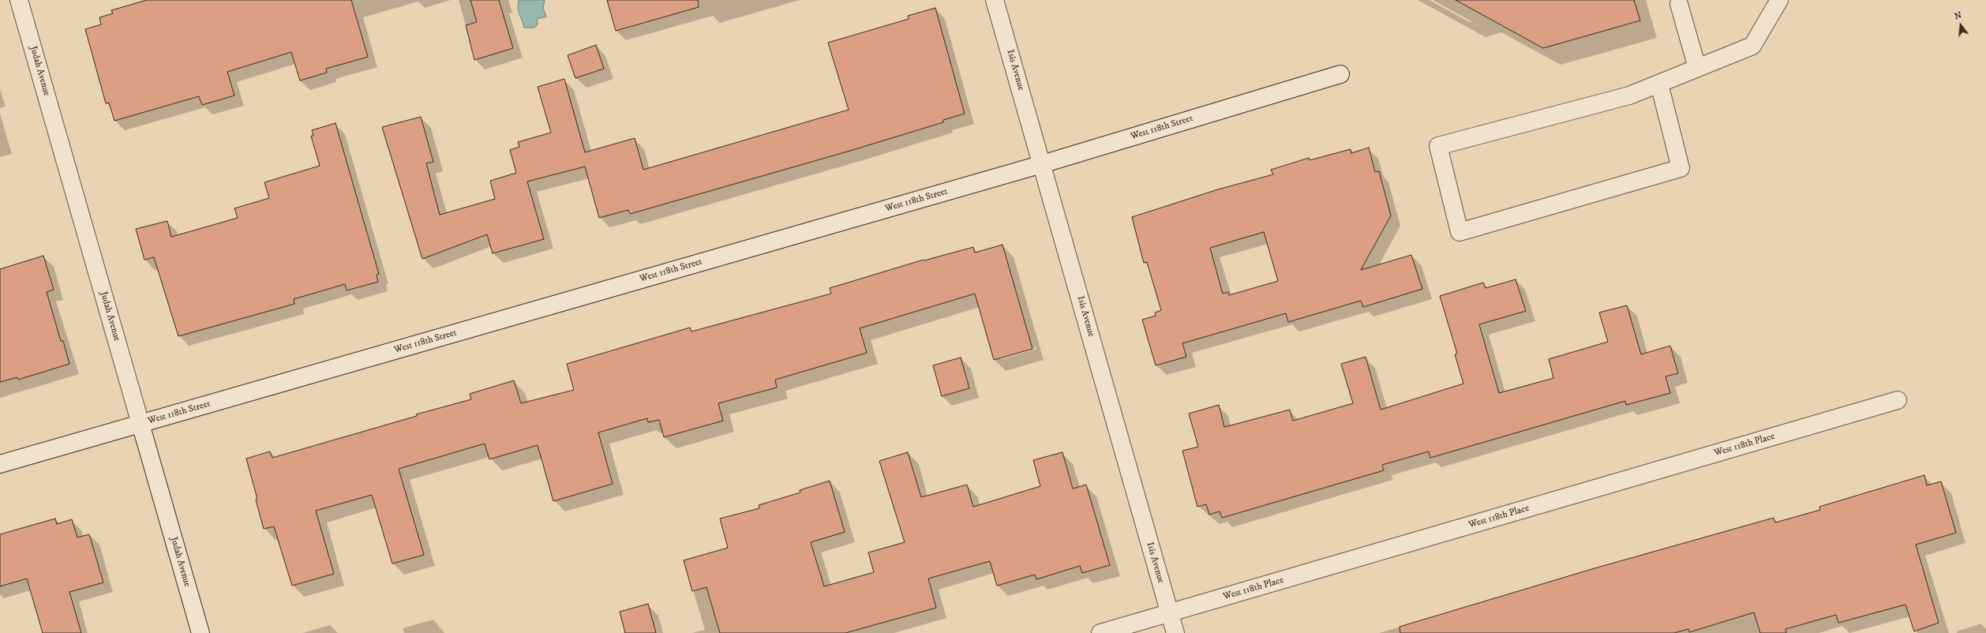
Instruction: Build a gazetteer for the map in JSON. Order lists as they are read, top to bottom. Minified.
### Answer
{"streets":{"street":["Isis Avenue","Judah Avenue","West 118th Street","West 118th Place"]},"crossings":[["Isis Avenue","West 118th Street"],["Isis Avenue","West 118th Place"],["Judah Avenue","West 118th Street"]],"north":"top"}
